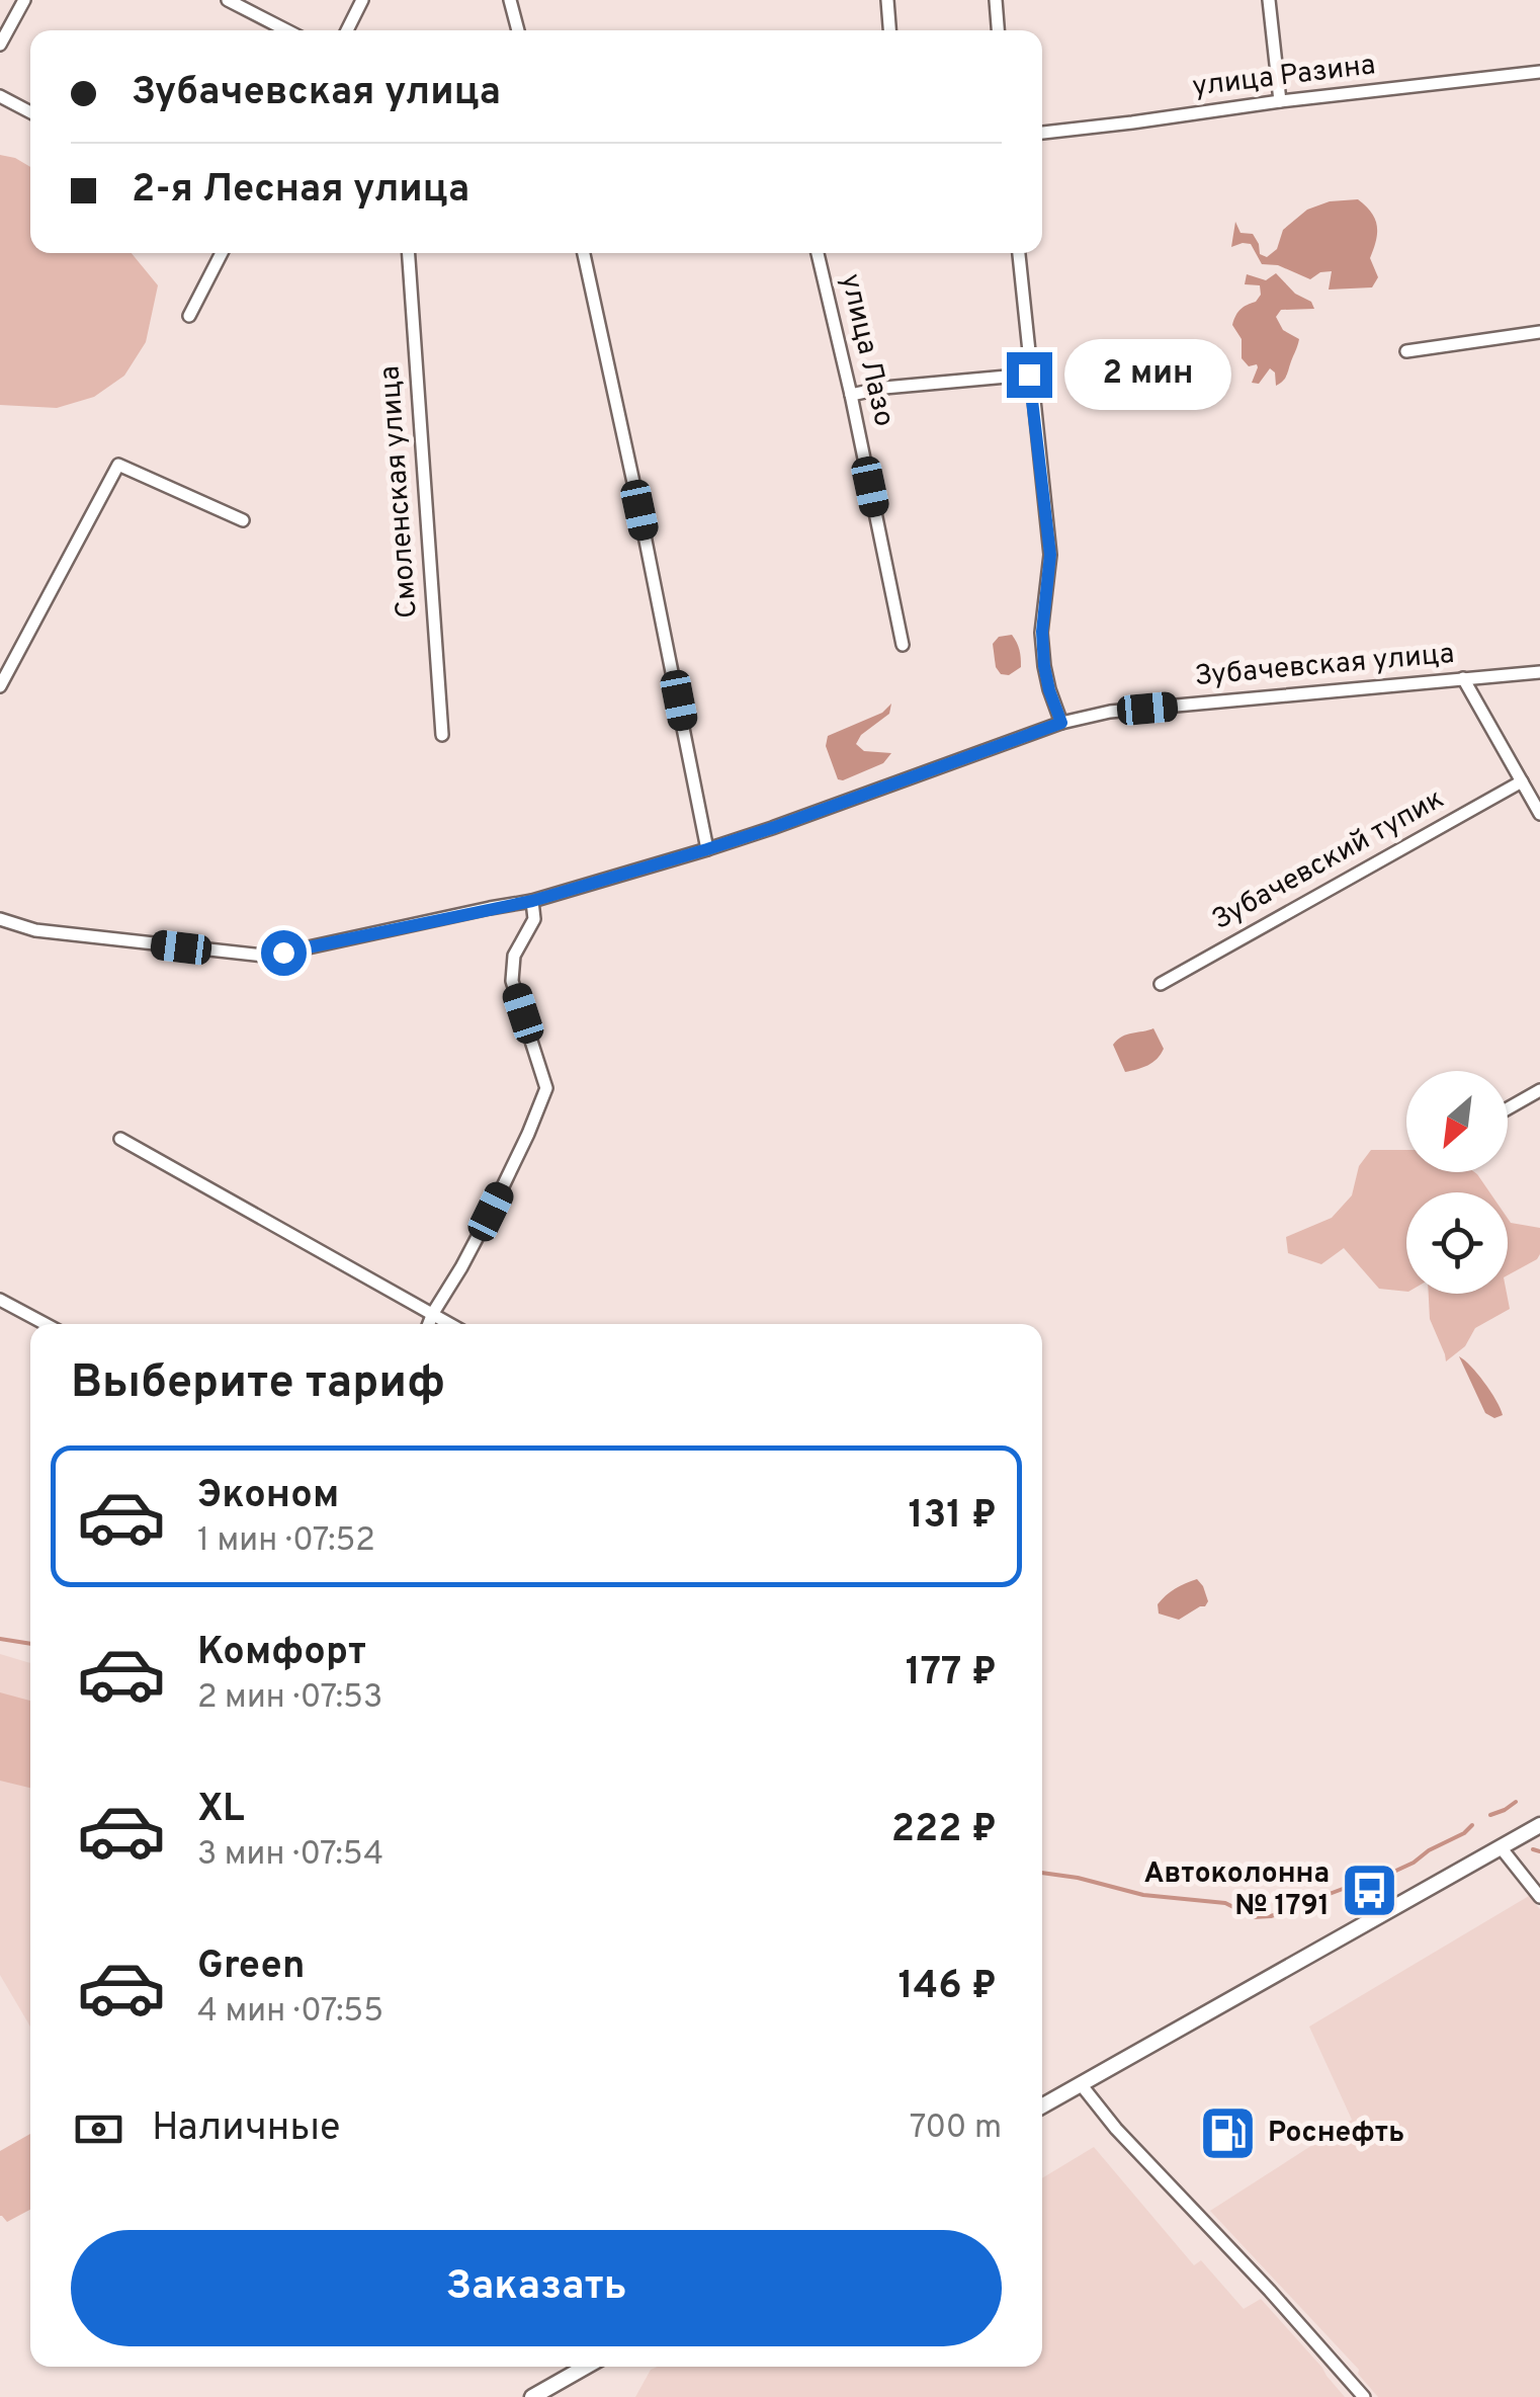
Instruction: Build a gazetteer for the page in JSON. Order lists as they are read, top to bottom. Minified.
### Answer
{"streets":{"street":["улица Разина","улица Лазо","Смоленская улица","Зубачевская улица","Зубачевский тупик"]},"places":{"bus stop":["Автоколонна № 1791"],"fuel station":["Роснефть"]},"north":"bottom left","page":{"banner":["Зубачевская улица","2-я Лесная улица"],"bubble":"2 мин","heading":"Выберите тариф","list":[{"name":"Эконом","note":"1 мин · 07:52","value":"131 ₽"},{"name":"Комфорт","note":"2 мин · 07:53","value":"177 ₽"},{"name":"XL","note":"3 мин · 07:54","value":"222 ₽"},{"name":"Green","note":"4 мин · 07:55","value":"146 ₽"}],"pay":["Наличные","700 m"],"buttons":"Заказать"}}
